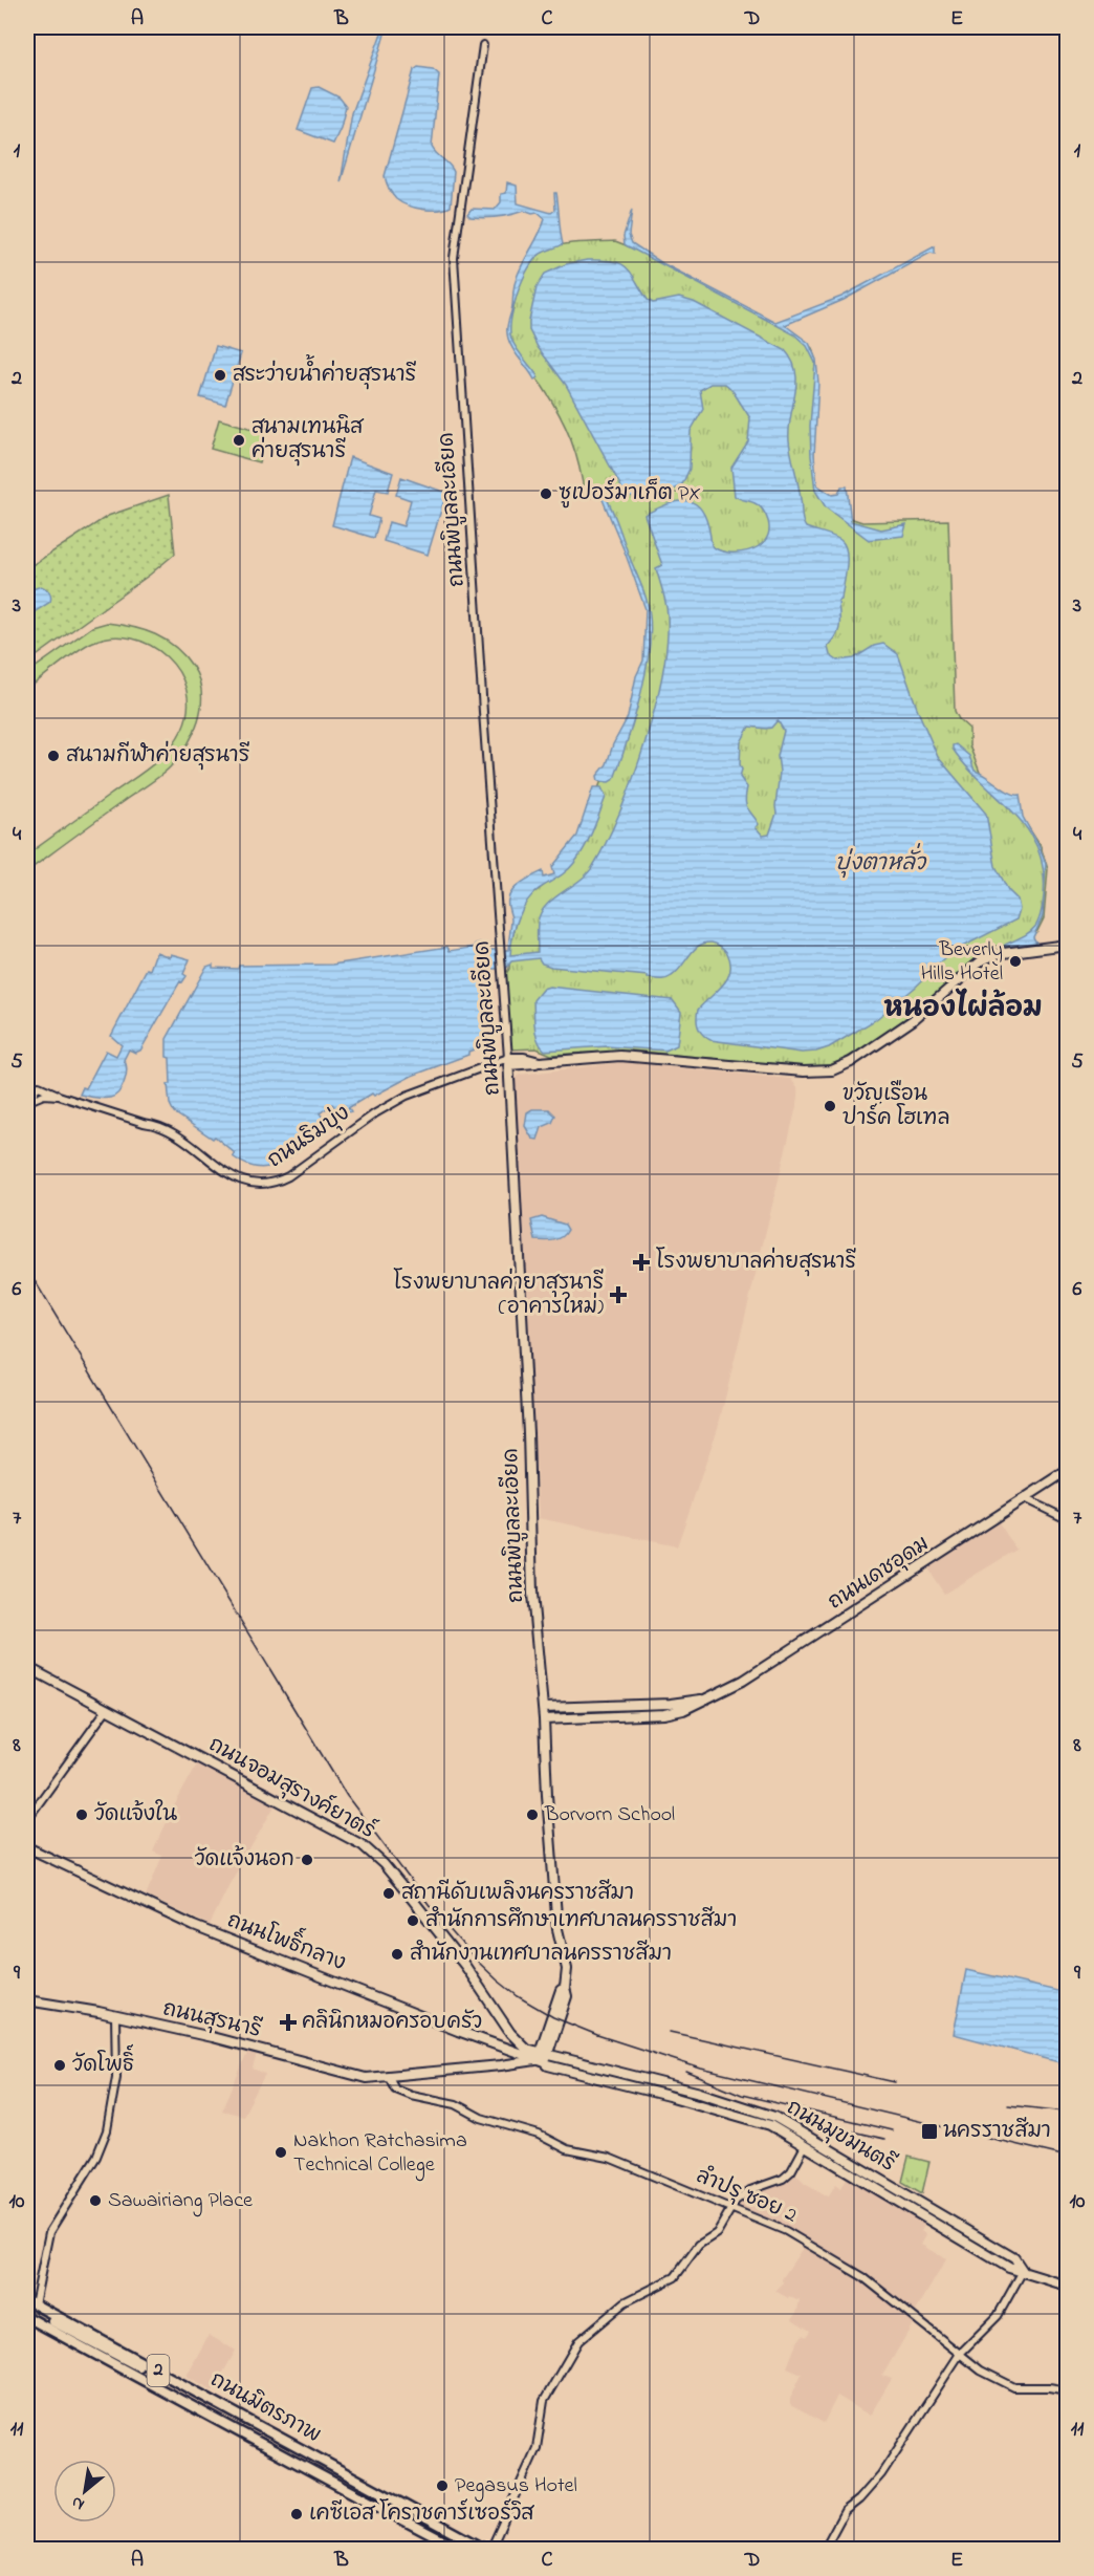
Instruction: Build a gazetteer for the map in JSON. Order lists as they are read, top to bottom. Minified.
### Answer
{"streets":{"highway":["2","ถนนมิตรภาพ"],"main road":["ถนนพิบูลละเอียด","ถนนริมบุ่ง","ถนนเดชอุดม","ถนนจอมสุรางค์ยาตร์","ถนนโพธิ์กลาง","ถนนสุรนารี","ถนนมุขมนตรี"],"street":["ลำปรุ ซอย 2"]},"crossings":[["ถนนพิบูลละเอียด","ถนนริมบุ่ง"],["ถนนพิบูลละเอียด","ถนนเดชอุดม"],["ถนนพิบูลละเอียด","ถนนจอมสุรางค์ยาตร์"],["ถนนพิบูลละเอียด","ถนนโพธิ์กลาง"],["ถนนพิบูลละเอียด","ถนนสุรนารี"],["ถนนพิบูลละเอียด","ถนนมุขมนตรี"],["ถนนจอมสุรางค์ยาตร์","ถนนโพธิ์กลาง"],["ถนนจอมสุรางค์ยาตร์","ถนนสุรนารี"],["ถนนจอมสุรางค์ยาตร์","ถนนมุขมนตรี"],["ถนนโพธิ์กลาง","ถนนสุรนารี"],["ถนนโพธิ์กลาง","ถนนมุขมนตรี"],["ถนนสุรนารี","ถนนมุขมนตรี"],["ถนนสุรนารี","ลำปรุ ซอย 2"]],"districts":["หนองไผ่ล้อม"],"water":["บุ่งตาหลั่ว"],"places":{"other":["สระว่ายนํ้าค่ายสุรนารี","สนามเทนนิส ค่ายสุรนารี","ซูเปอร์มาเก็ต PX","สนามกีฬาค่ายสุรนารี","Beverly Hills Hotel","ขวัญเรือน ปาร์ค โฮเทล","วัดแจ้งใน","Borvorn School","วัดแจ้งนอก","สถานีดับเพลิงนครราชสีมา","สำนักการศึกษาเทศบาลนครราชสีมา","สำนักงานเทศบาลนครราชสีมา","วัดโพธิ์","Nakhon Ratchasima Technical College","Sawairiang Place","Pegasus Hotel","เคซีเอส โคราชคาร์เซอร์วิส"],"health":["โรงพยาบาลค่ายสุรนารี","โรงพยาบาลค่ายาสุรนารี (อาคารใหม่)","คลินิกหมอครอบครัว"],"transit":["นครราชสีมา"]},"north":"bottom left","grid":{"columns":["A","B","C","D","E"],"rows":["1","2","3","4","5","6","7","8","9","10","11"]}}
